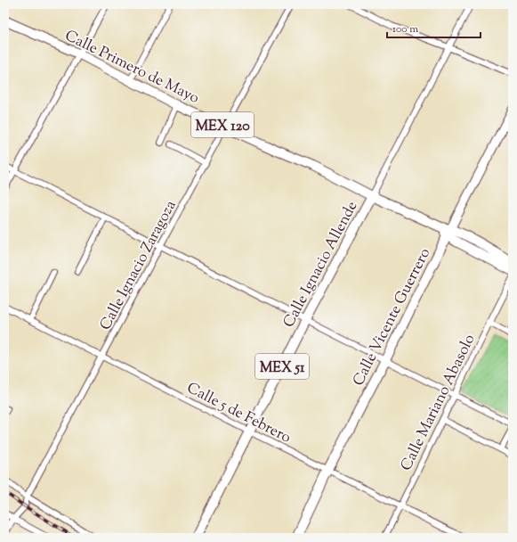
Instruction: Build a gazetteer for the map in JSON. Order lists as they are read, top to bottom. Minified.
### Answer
{"streets":{"main road":["Calle Primero de Mayo","MEX 120","Calle Ignacio Allende","Calle Vicente Guerrero","MEX 51"],"street":["Calle Ignacio Zaragoza","Calle Mariano Abasolo","Calle 5 de Febrero"]},"crossings":[["Calle Primero de Mayo","Calle Ignacio Allende"],["Calle Primero de Mayo","Calle Ignacio Zaragoza"],["Calle Primero de Mayo","Calle Vicente Guerrero"],["Calle Ignacio Allende","Calle 5 de Febrero"],["Calle Ignacio Zaragoza","Calle 5 de Febrero"],["Calle Vicente Guerrero","Calle 5 de Febrero"],["Calle Mariano Abasolo","Calle 5 de Febrero"]],"scale_bar":"100 m"}
